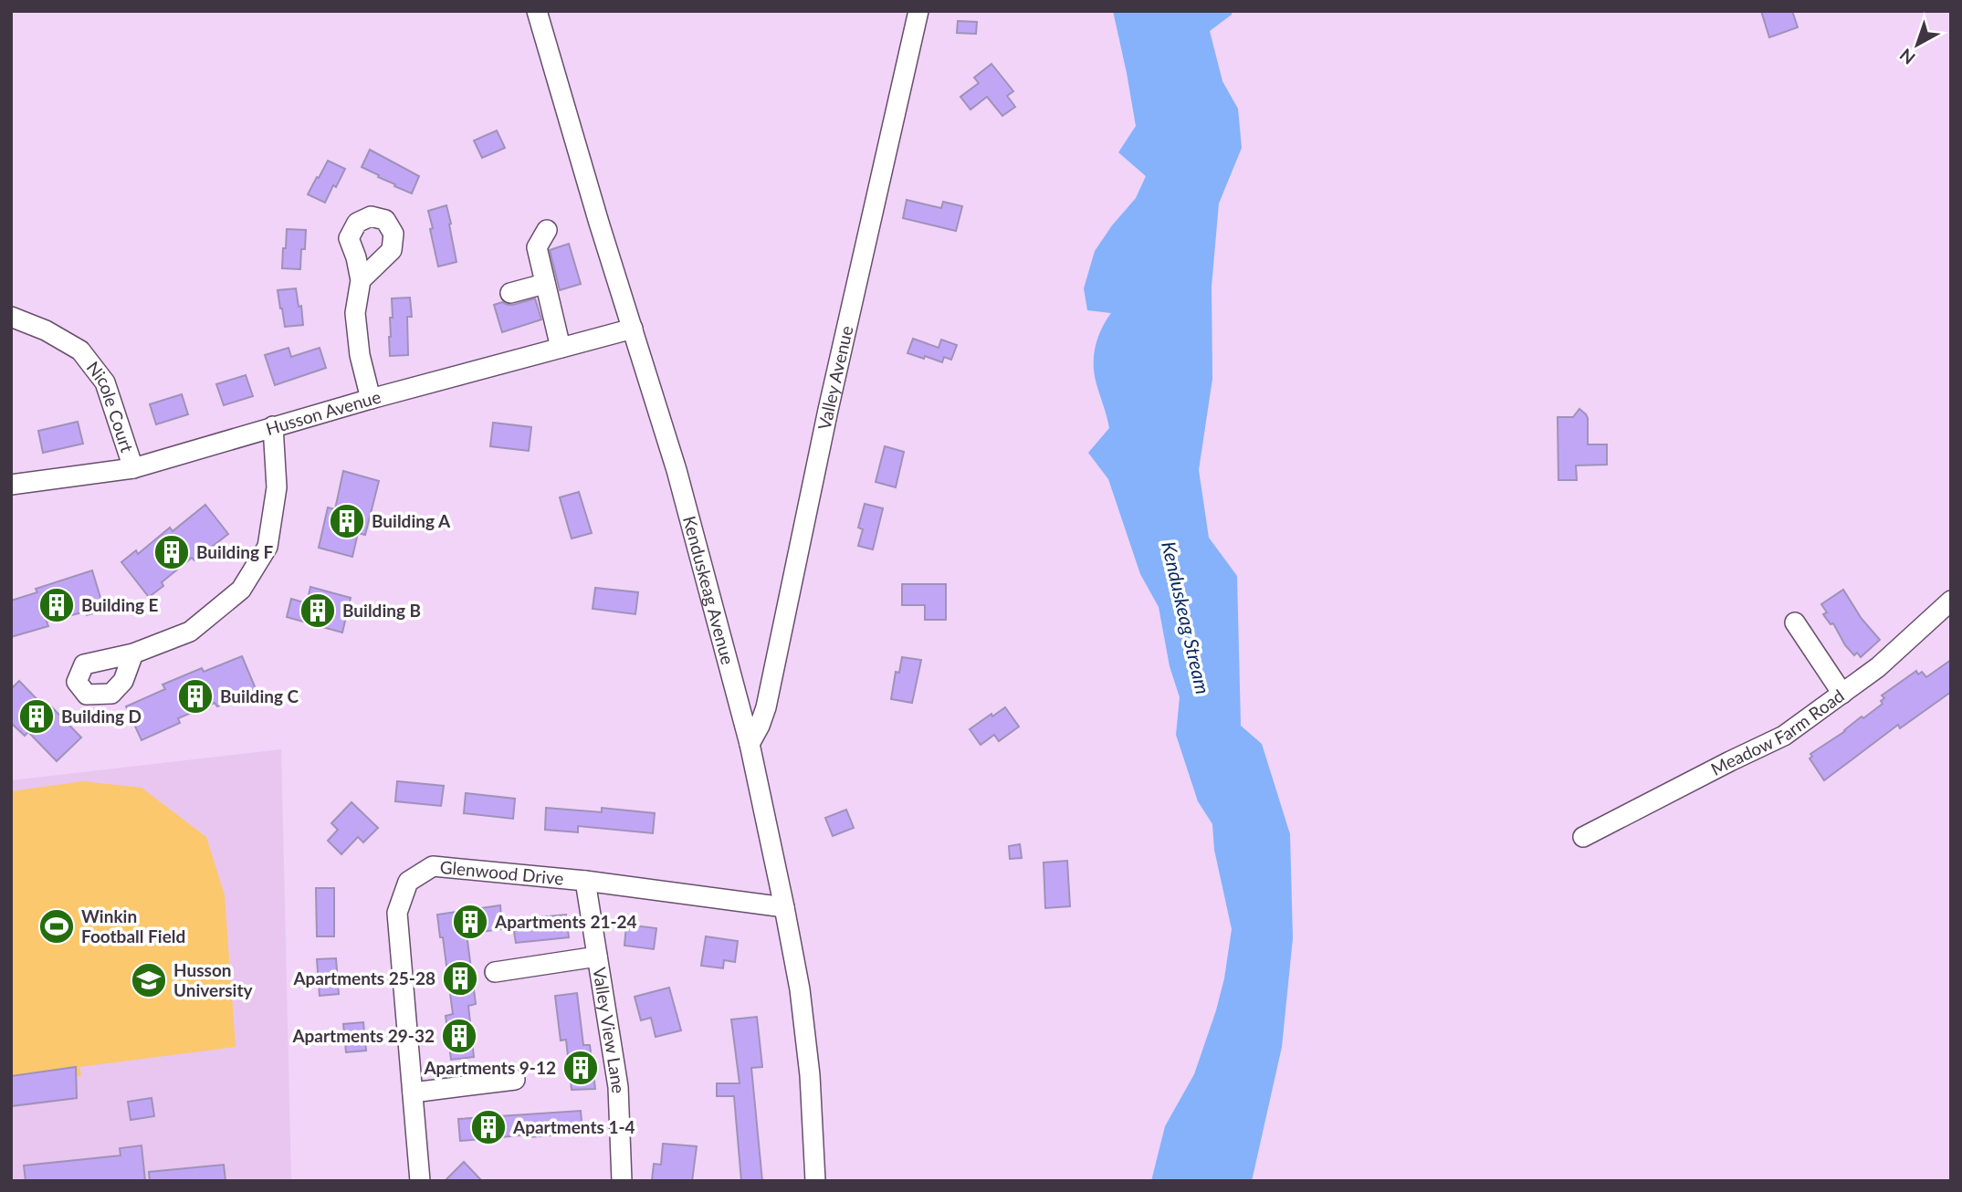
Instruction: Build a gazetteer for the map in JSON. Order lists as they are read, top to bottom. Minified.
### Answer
{"streets":{"street":["Valley Avenue","Nicole Court","Husson Avenue","Kenduskeag Avenue","Meadow Farm Road","Glenwood Drive","Valley View Lane"]},"crossings":[["Valley Avenue","Kenduskeag Avenue"],["Nicole Court","Husson Avenue"],["Husson Avenue","Kenduskeag Avenue"],["Kenduskeag Avenue","Glenwood Drive"],["Glenwood Drive","Valley View Lane"]],"water":["Kenduskeag Stream"],"places":{"building":["Building A","Building F","Building E","Building B","Building C","Building D","Apartments 21-24","Apartments 25-28","Apartments 29-32","Apartments 9-12","Apartments 1-4"],"sports":["Winkin Football Field"],"school or university":["Husson University"]},"north":"bottom left"}
